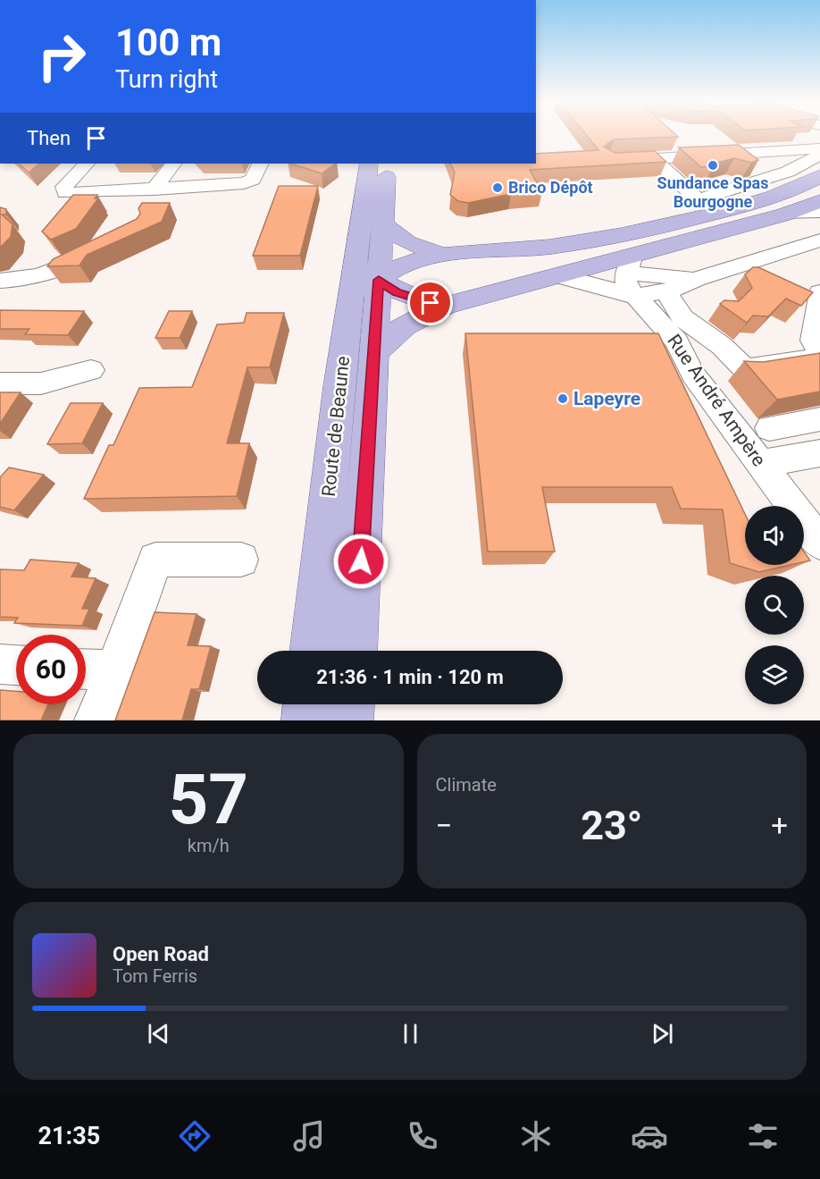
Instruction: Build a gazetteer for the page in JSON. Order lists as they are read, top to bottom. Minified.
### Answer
{"streets":{"main road":["Route de Beaune"],"street":["Rue André Ampère"]},"places":["Sundance Spas Bourgogne","Brico Dépôt","Lapeyre"],"page":{"turn":["100 m","Turn right"],"then":"Then","limit":"60","trip":"21:36 · 1 min · 120 m","tile":[["57","km/h"],"Climate"],"heat":["−","23°","+"],"song":["Open Road","Tom Ferris"],"tabs":"21:35"}}
